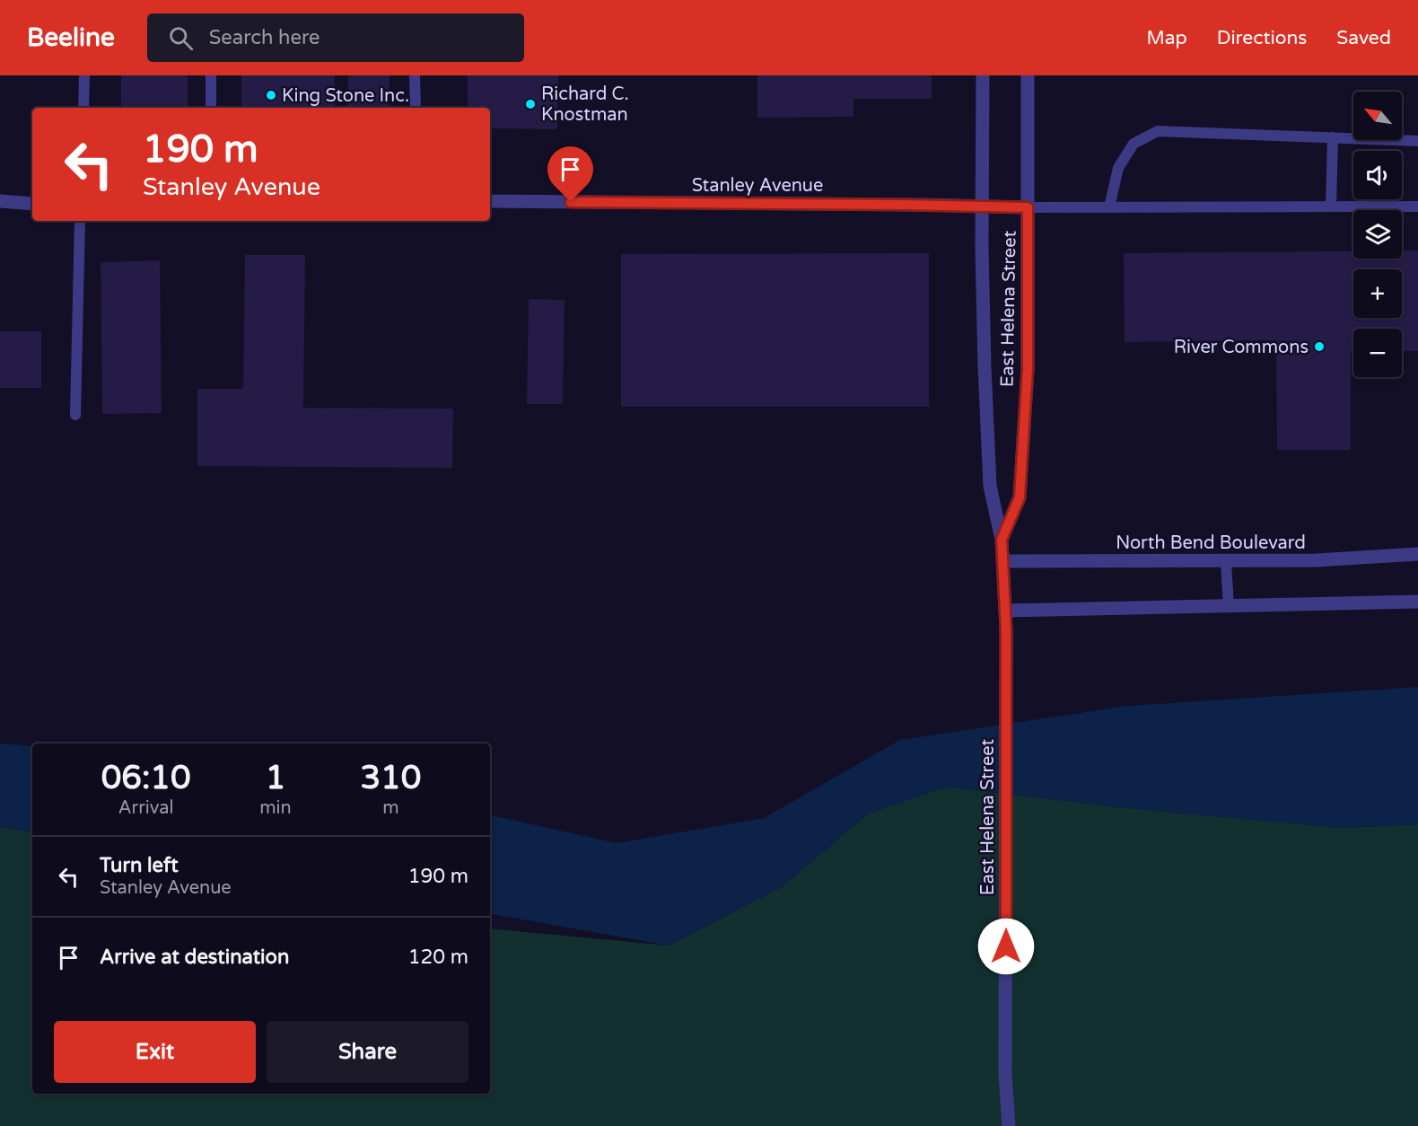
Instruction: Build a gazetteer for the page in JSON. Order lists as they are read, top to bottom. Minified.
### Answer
{"streets":{"street":["Stanley Avenue","East Helena Street","North Bend Boulevard"]},"crossings":[["Stanley Avenue","East Helena Street"],["East Helena Street","North Bend Boulevard"]],"places":["King Stone Inc.","Richard C. Knostman","River Commons"],"north":"top left","page":{"header":"Beeline","search":"Search here","nav":["Map","Directions","Saved"],"map_buttons":["+","−"],"turn":["190 m","Stanley Avenue"],"eta":["06:10","Arrival","1","min","310","m"],"list":[{"name":"Turn left","note":"Stanley Avenue","value":"190 m"},{"name":"Arrive at destination","value":"120 m"}],"buttons":["Exit","Share"]}}
